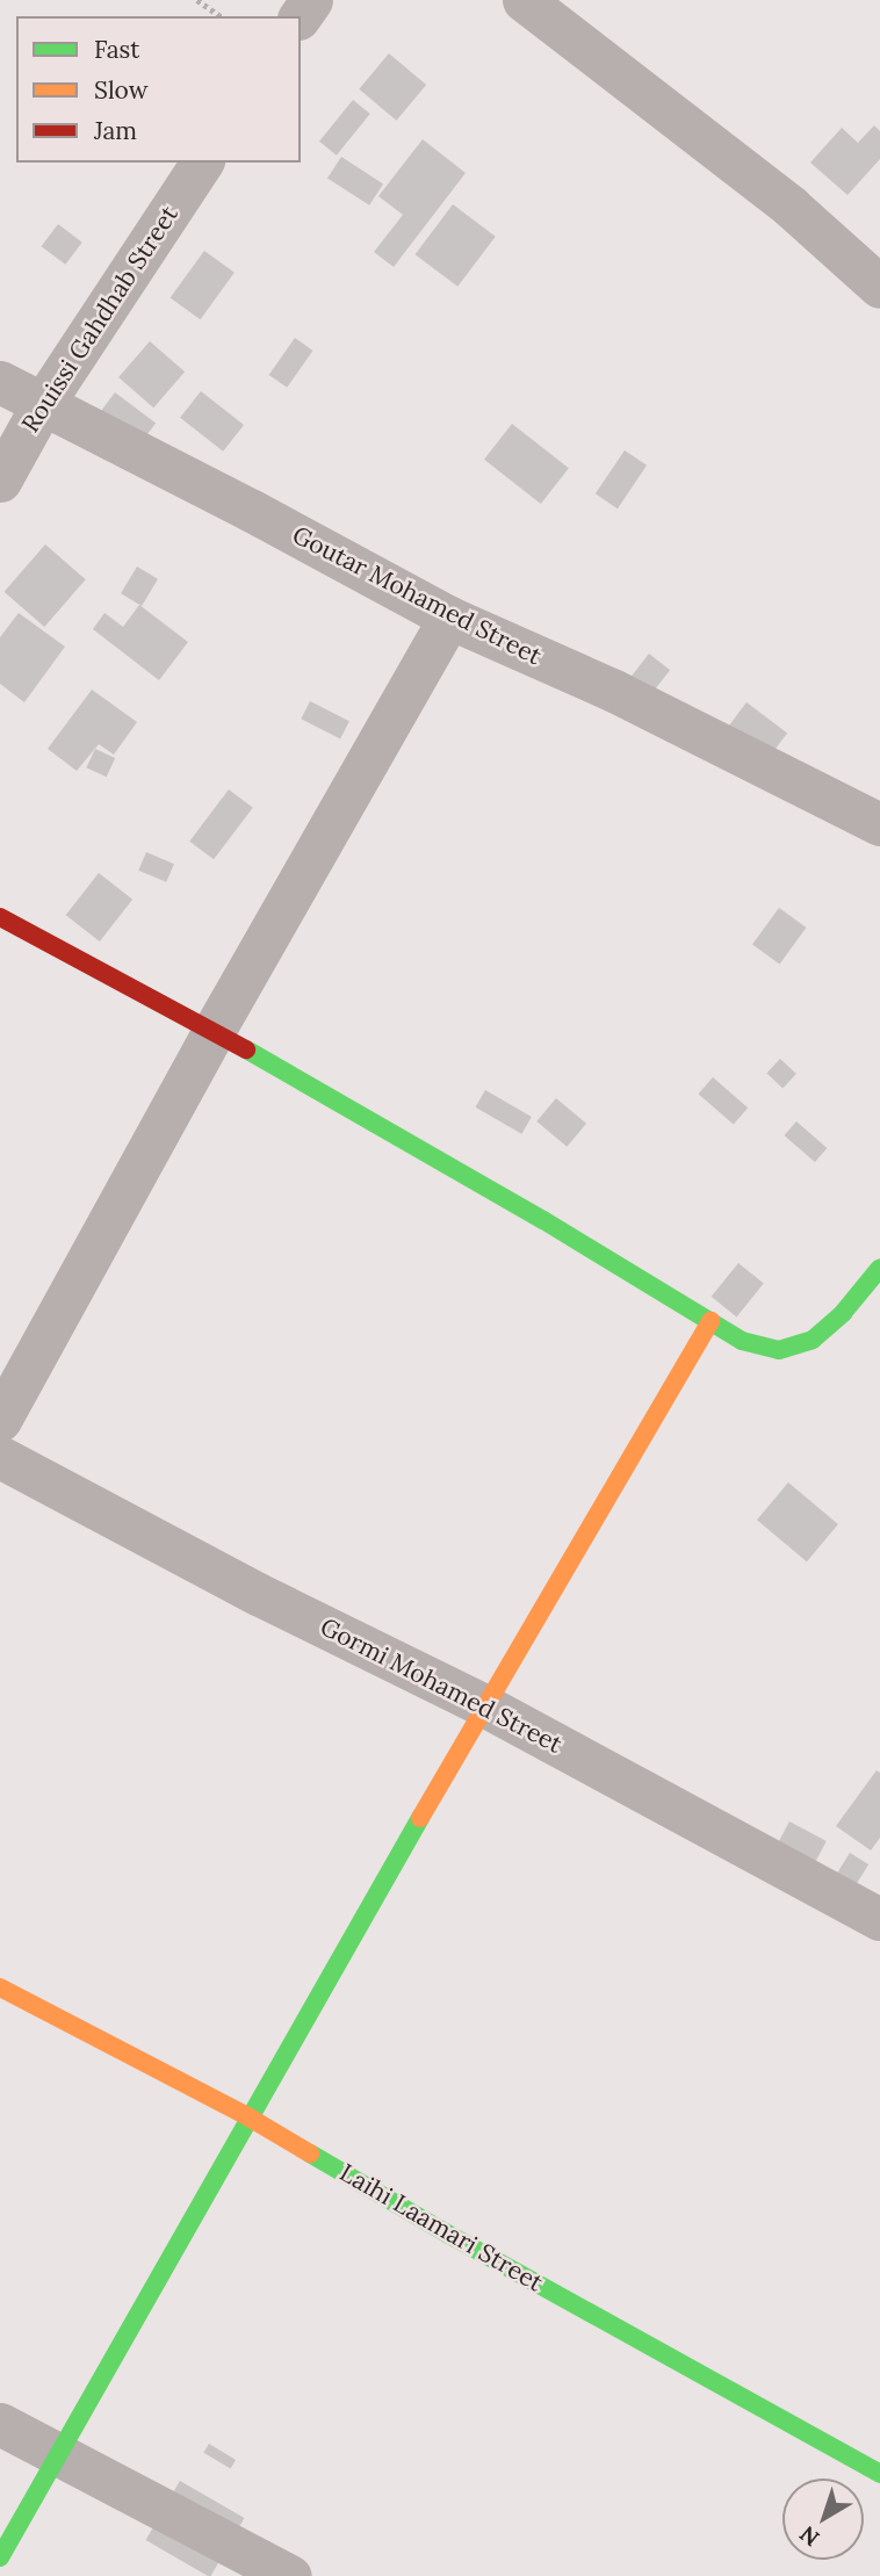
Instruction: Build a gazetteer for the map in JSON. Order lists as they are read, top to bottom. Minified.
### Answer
{"streets":{"street":["Rouissi Gahdhab Street","Goutar Mohamed Street","Gormi Mohamed Street","Laihi Laamari Street"]},"crossings":[["Rouissi Gahdhab Street","Goutar Mohamed Street"]],"legend":["Fast","Slow","Jam"],"north":"bottom left"}
